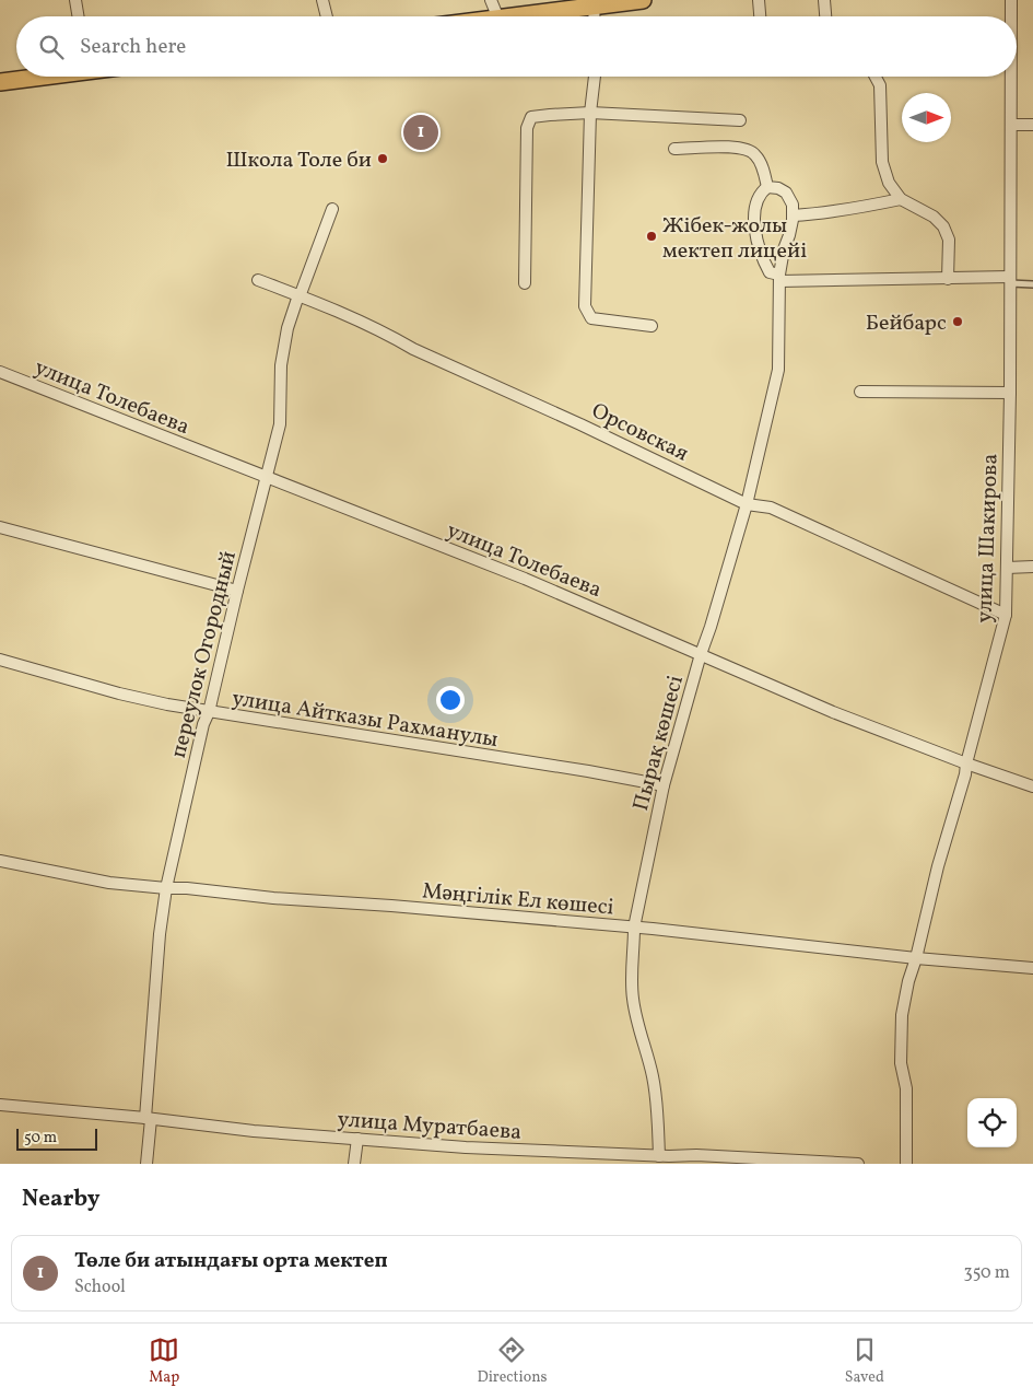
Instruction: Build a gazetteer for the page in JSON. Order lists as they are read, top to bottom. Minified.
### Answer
{"streets":{"street":["улица Толебаева","Орсовская","улица Шакирова","переулок Огородный","улица Айтказы Рахманулы","Пырақ көшесі","Мәңгілік Ел көшесі","улица Муратбаева"]},"crossings":[["улица Толебаева","улица Шакирова"],["улица Толебаева","переулок Огородный"],["улица Толебаева","Пырақ көшесі"],["Орсовская","улица Шакирова"],["Орсовская","переулок Огородный"],["Орсовская","Пырақ көшесі"],["улица Шакирова","Мәңгілік Ел көшесі"],["переулок Огородный","улица Айтказы Рахманулы"],["переулок Огородный","Мәңгілік Ел көшесі"],["переулок Огородный","улица Муратбаева"],["улица Айтказы Рахманулы","Пырақ көшесі"],["Пырақ көшесі","Мәңгілік Ел көшесі"],["Пырақ көшесі","улица Муратбаева"]],"places":["Школа Толе би","Жібек-жолы мектеп лицейі","Бейбарс"],"scale_bar":"50 m","north":"right","page":{"search":"Search here","pins":"1","scale":"50 m","heading":"Nearby","list":[{"mark":"1","name":"Төле би атындағы орта мектеп","note":"School","value":"350 m"}],"nav":["Map","Directions","Saved"]}}
